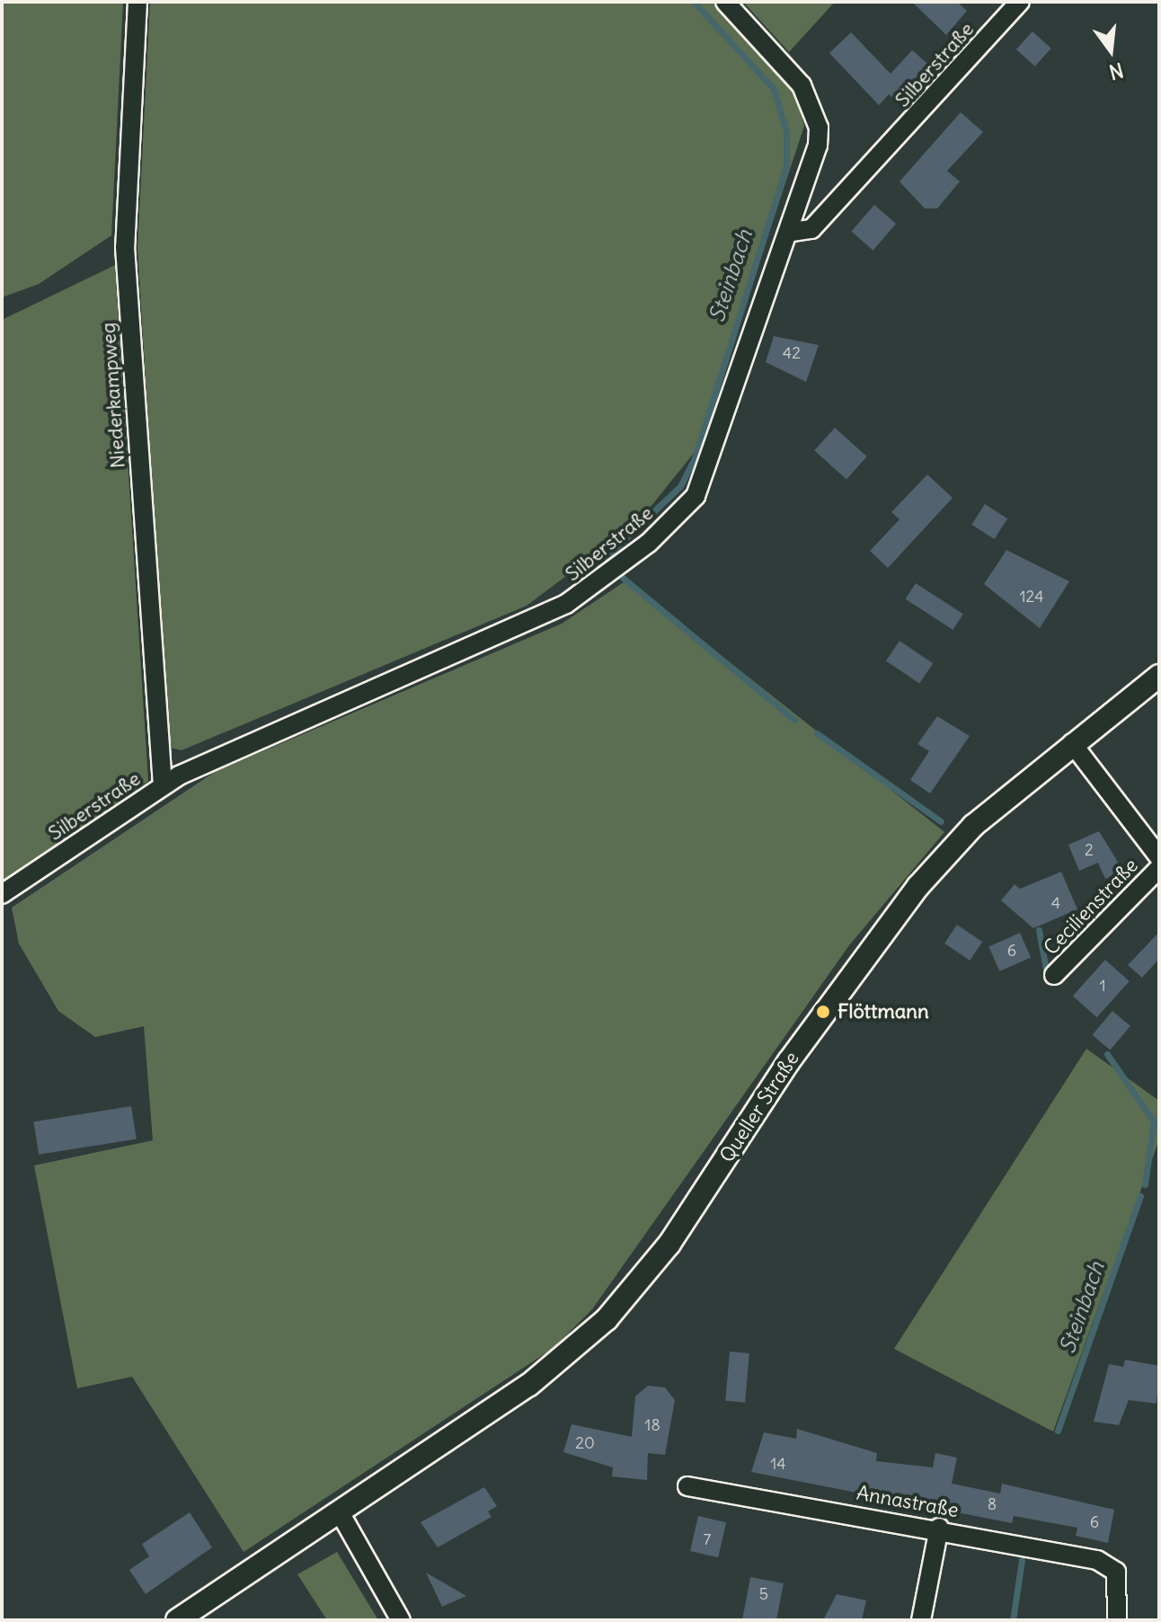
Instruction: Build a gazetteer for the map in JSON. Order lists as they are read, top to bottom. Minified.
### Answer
{"streets":{"street":["Silberstraße","Niederkampweg","Cecilienstraße","Queller Straße","Annastraße"]},"crossings":[["Silberstraße","Niederkampweg"]],"water":["Steinbach"],"places":["Flöttmann"],"house_numbers":["42","124","2","4","6","1","18","20","14","8","6","7","5"],"north":"bottom"}
